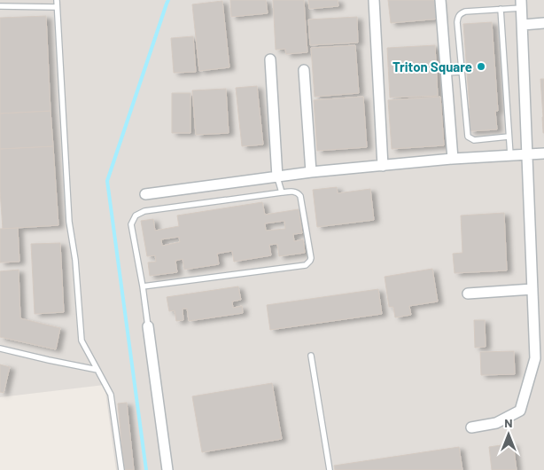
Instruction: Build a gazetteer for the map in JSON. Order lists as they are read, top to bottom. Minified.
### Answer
{"places":["Triton Square"],"north":"top"}
